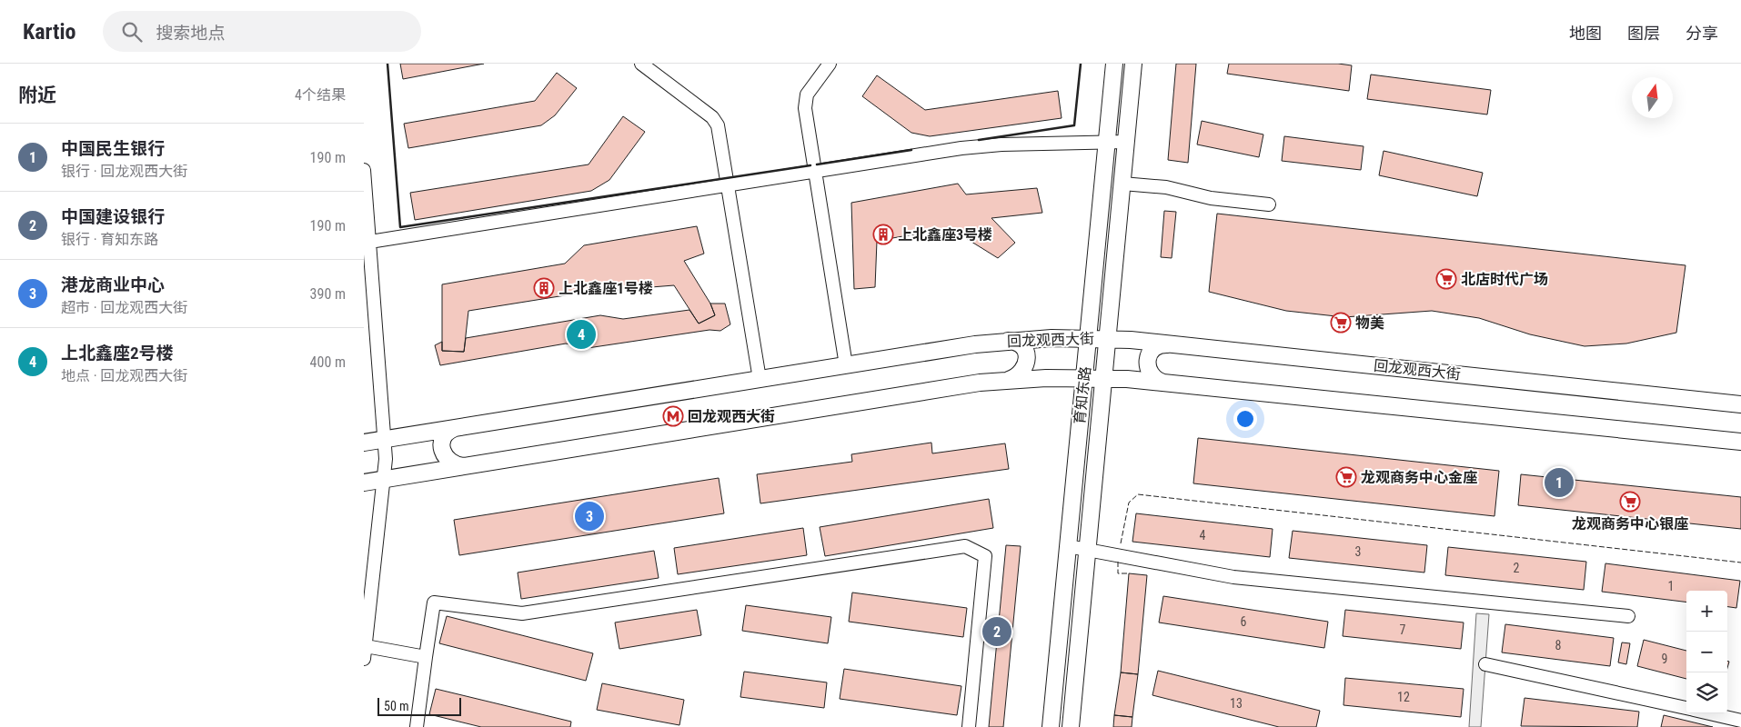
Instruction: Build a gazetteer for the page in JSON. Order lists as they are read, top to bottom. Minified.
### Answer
{"streets":{"main road":["回龙观西大街","育知东路"]},"crossings":[["回龙观西大街","育知东路"]],"places":{"building":["上北鑫座3号楼","上北鑫座1号楼"],"supermarket":["北店时代广场","物美","龙观商务中心金座","龙观商务中心银座"],"metro station":["回龙观西大街"]},"house_numbers":["4","3","2","1","6","7","8","9","12","13"],"scale_bar":"50 m","north":"top","page":{"header":"Kartio","search":"搜索地点","nav":["地图","图层","分享"],"heading":["附近","4个结果"],"list":[{"mark":"1","name":"中国民生银行","note":"银行 · 回龙观西大街","value":"190 m"},{"mark":"2","name":"中国建设银行","note":"银行 · 育知东路","value":"190 m"},{"mark":"3","name":"港龙商业中心","note":"超市 · 回龙观西大街","value":"390 m"},{"mark":"4","name":"上北鑫座2号楼","note":"地点 · 回龙观西大街","value":"400 m"}],"pins":["4","1","3","2"],"map_buttons":["+","−"],"scale":"50 m"}}
